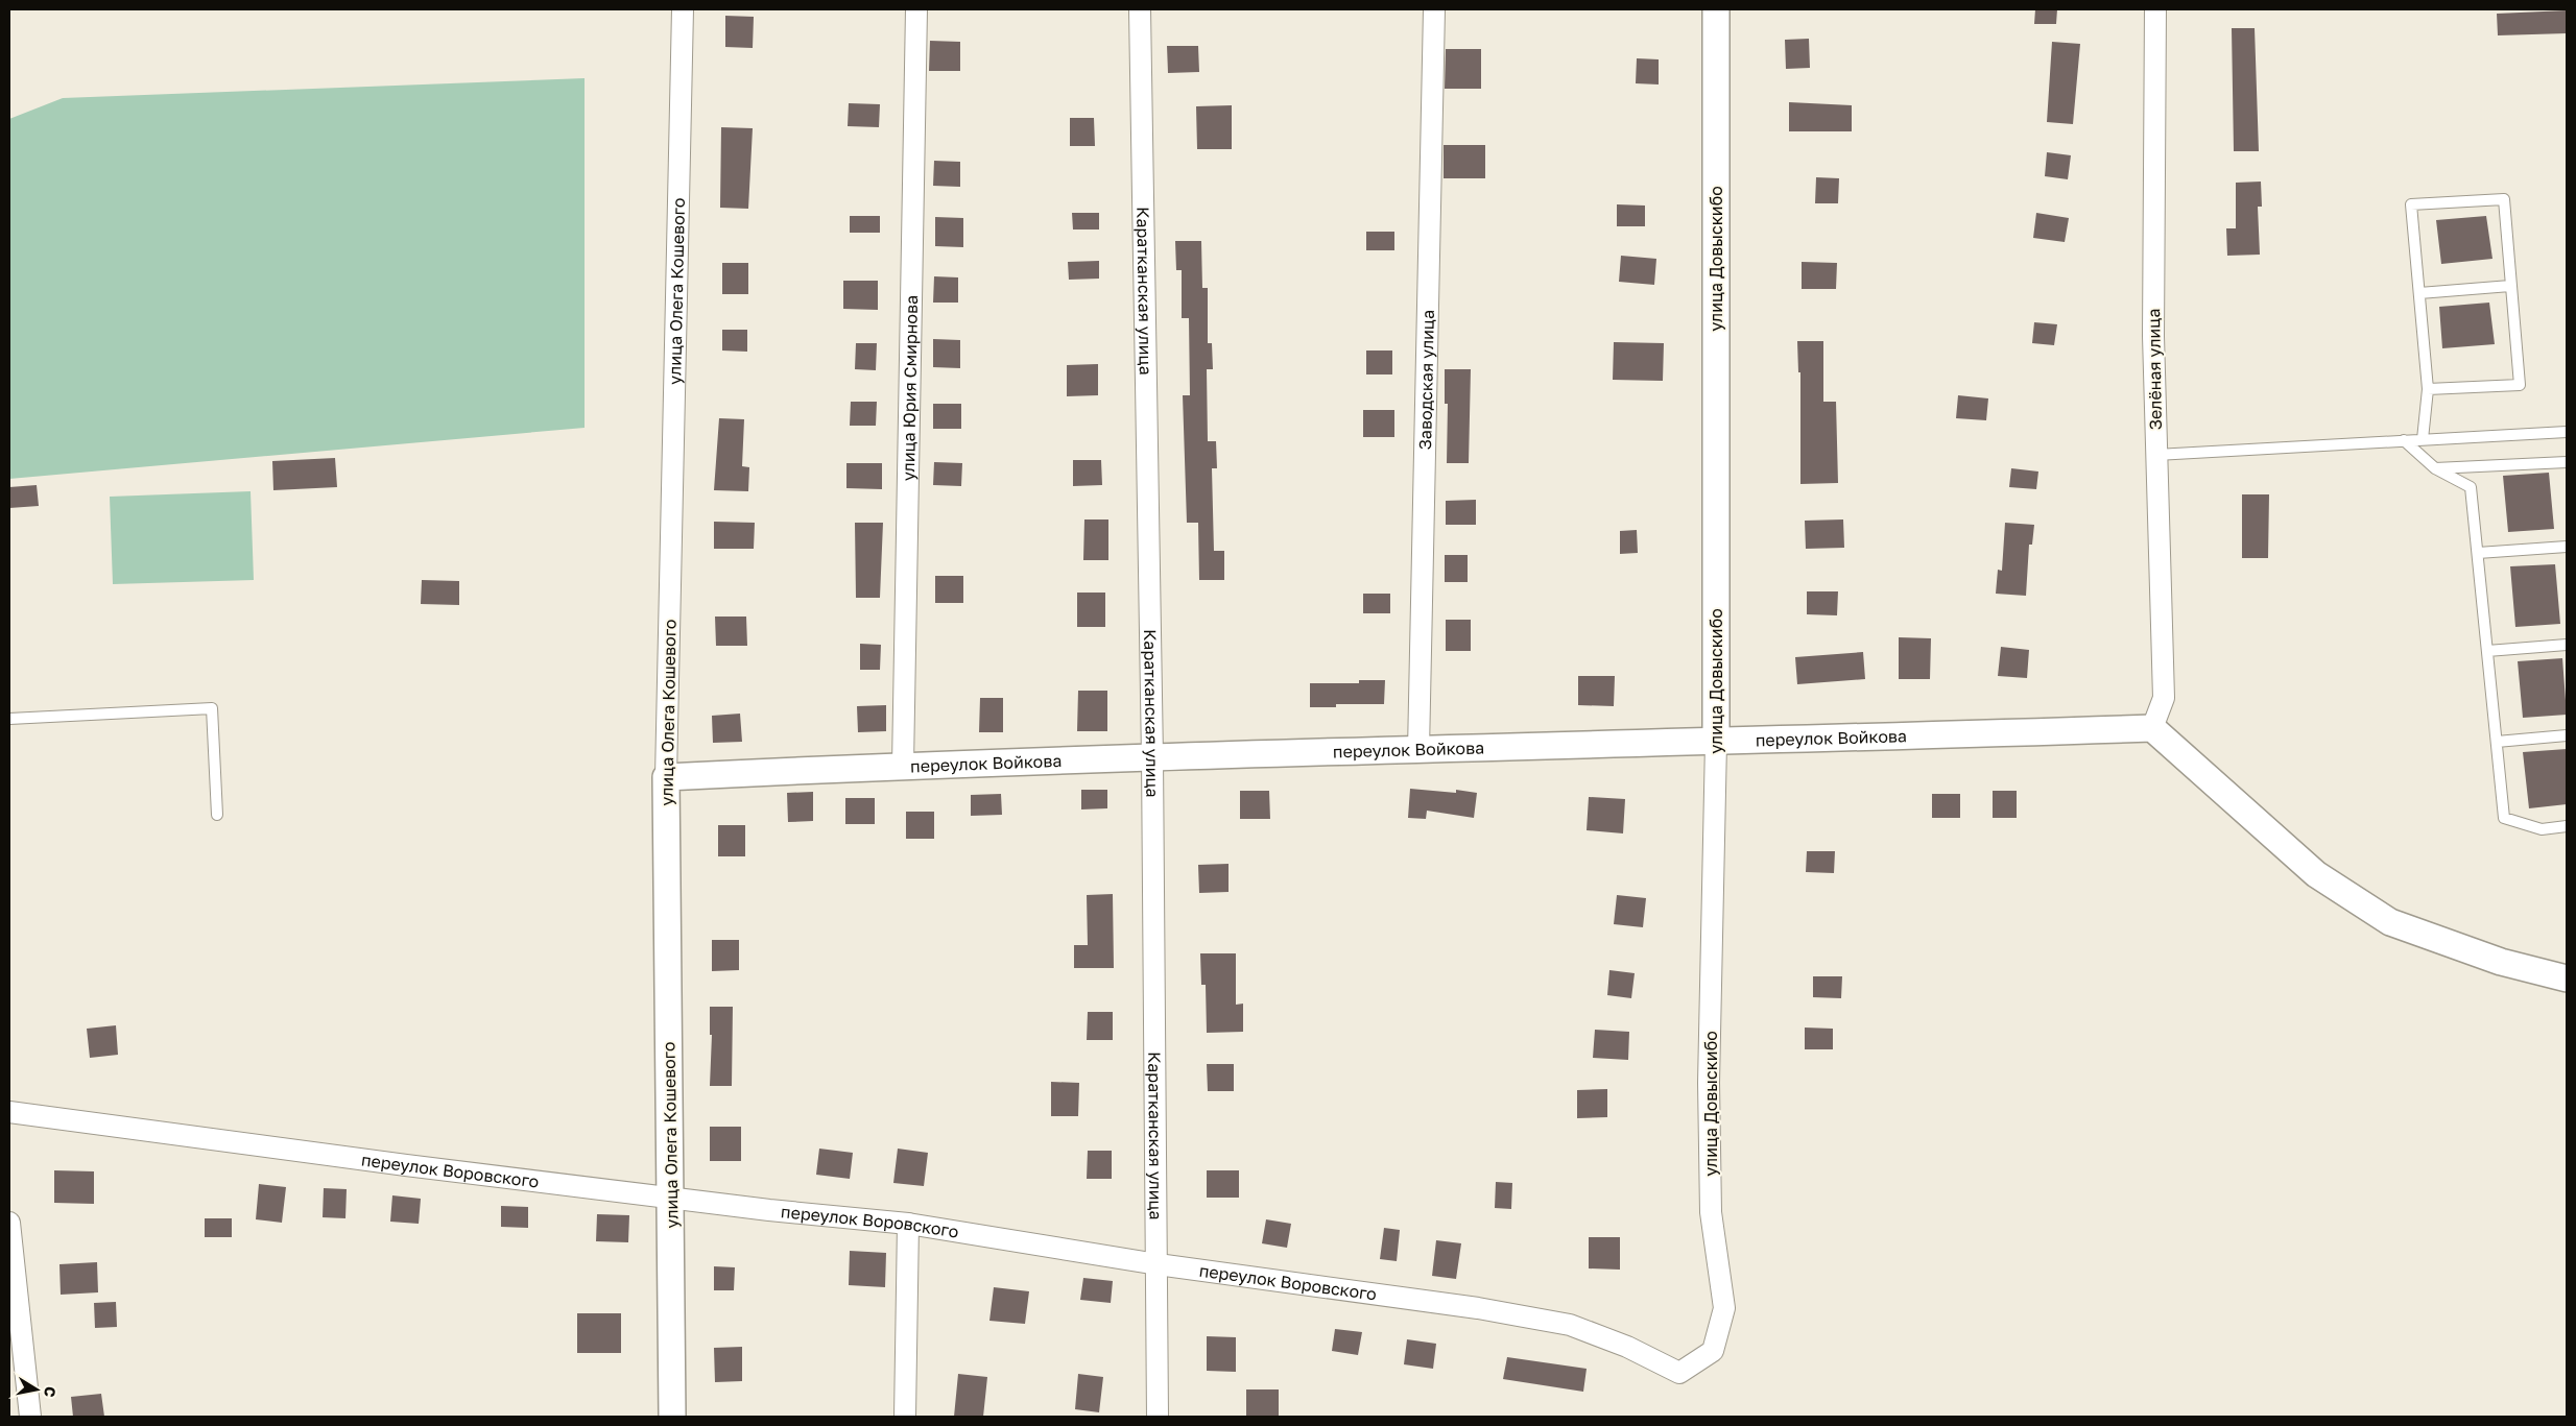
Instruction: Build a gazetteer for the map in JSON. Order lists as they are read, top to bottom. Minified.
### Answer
{"streets":{"street":["улица Довыскибо","улица Олега Кошевого","Каратканская улица","Зелёная улица","Заводская улица","улица Юрия Смирнова","переулок Войкова","переулок Воровского"]},"crossings":[["улица Довыскибо","переулок Войкова"],["улица Довыскибо","переулок Воровского"],["улица Олега Кошевого","переулок Войкова"],["улица Олега Кошевого","переулок Воровского"],["Каратканская улица","переулок Войкова"],["Каратканская улица","переулок Воровского"],["Зелёная улица","переулок Войкова"],["Заводская улица","переулок Войкова"],["улица Юрия Смирнова","переулок Войкова"]],"north":"right"}
